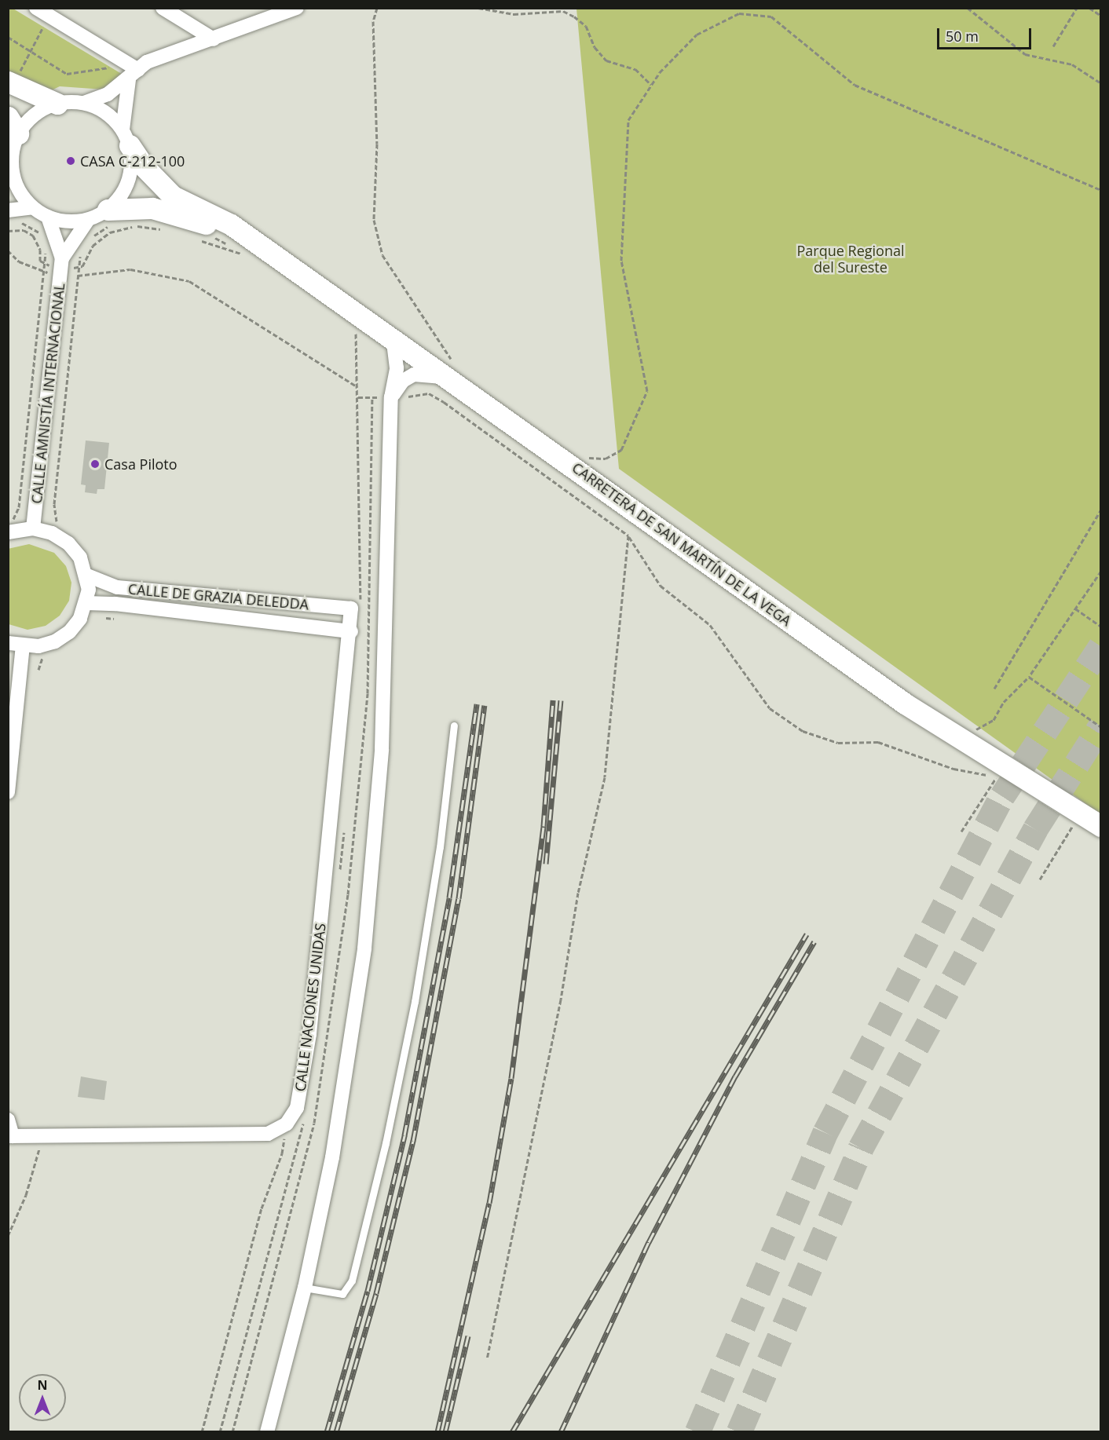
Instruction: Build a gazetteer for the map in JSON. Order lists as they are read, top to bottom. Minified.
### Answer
{"streets":{"street":["CALLE AMNISTÍA INTERNACIONAL","CARRETERA DE SAN MARTÍN DE LA VEGA","CALLE DE GRAZIA DELEDDA","CALLE NACIONES UNIDAS"]},"crossings":[["CALLE AMNISTÍA INTERNACIONAL","CARRETERA DE SAN MARTÍN DE LA VEGA"],["CALLE DE GRAZIA DELEDDA","CALLE NACIONES UNIDAS"]],"parks":["Parque Regional del Sureste"],"places":["CASA C-212-100","Casa Piloto"],"scale_bar":"50 m","north":"top"}
